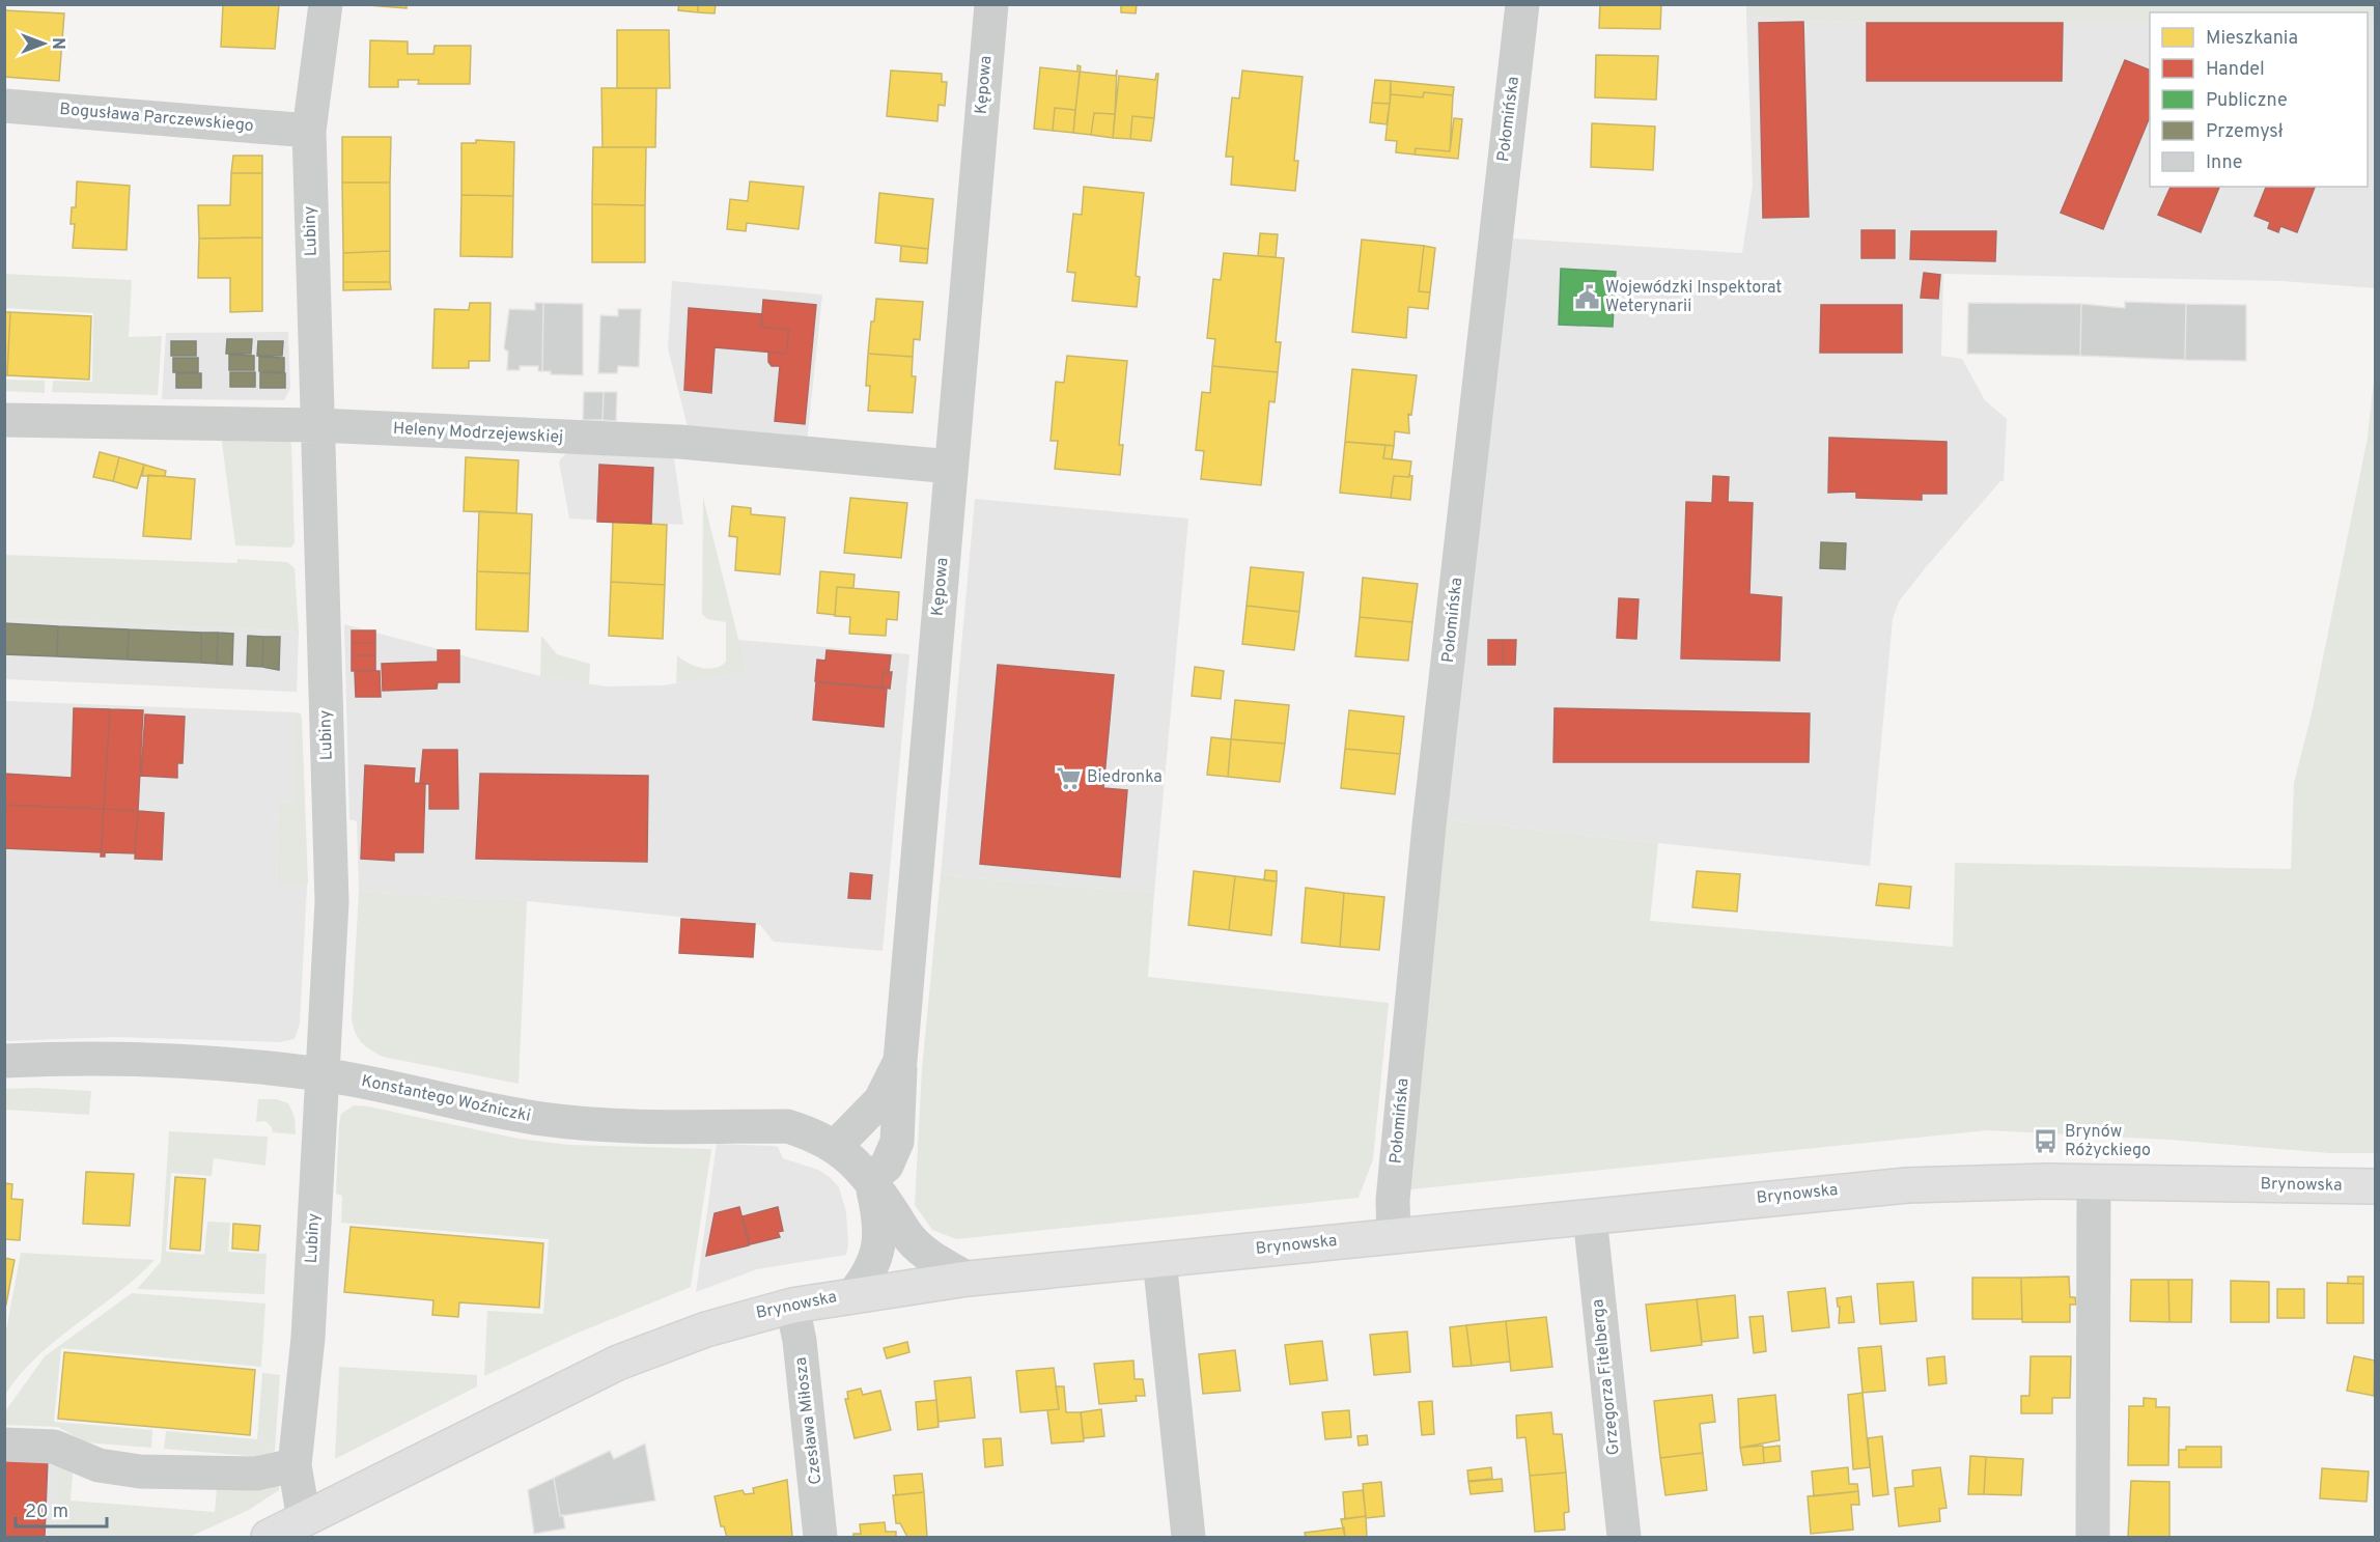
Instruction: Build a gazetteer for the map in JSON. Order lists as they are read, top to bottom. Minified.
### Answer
{"streets":{"main road":["Brynowska"],"street":["Kępowa","Bogusława Parczewskiego","Połomińska","Lubiny","Heleny Modrzejewskiej","Konstantego Woźniczki","Grzegorza Fitelberga","Czesława Miłosza"]},"crossings":[["Kępowa","Heleny Modrzejewskiej"],["Kępowa","Konstantego Woźniczki"],["Bogusława Parczewskiego","Lubiny"],["Połomińska","Brynowska"],["Lubiny","Heleny Modrzejewskiej"],["Lubiny","Konstantego Woźniczki"],["Lubiny","Brynowska"],["Konstantego Woźniczki","Brynowska"],["Brynowska","Grzegorza Fitelberga"],["Brynowska","Czesława Miłosza"]],"places":{"public building":["Wojewódzki Inspektorat Weterynarii"],"supermarket":["Biedronka"],"bus stop":["Brynów Różyckiego"]},"legend":["Mieszkania","Handel","Publiczne","Przemysł","Inne"],"scale_bar":"20 m","north":"right"}
